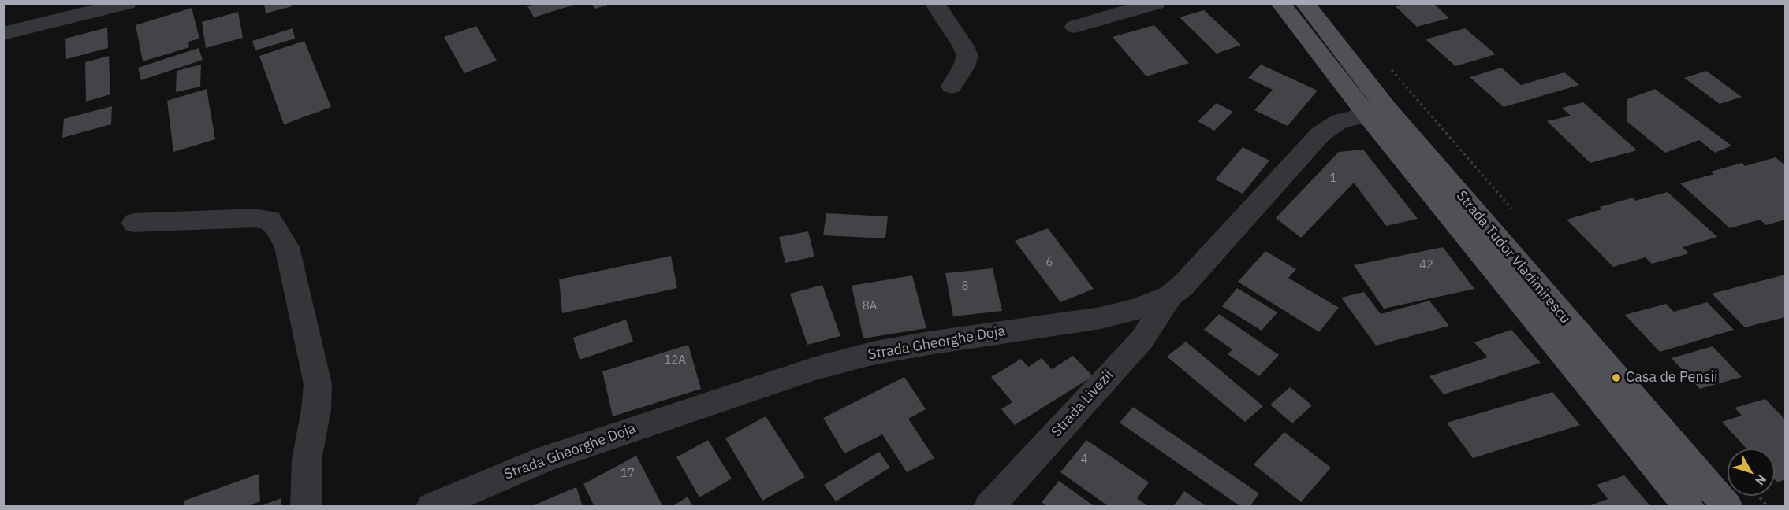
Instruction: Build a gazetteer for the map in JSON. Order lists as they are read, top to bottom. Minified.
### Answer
{"streets":{"main road":["Strada Tudor Vladimirescu"],"street":["Strada Gheorghe Doja","Strada Livezii"]},"crossings":[["Strada Tudor Vladimirescu","Strada Gheorghe Doja"],["Strada Gheorghe Doja","Strada Livezii"]],"places":["Casa de Pensii"],"house_numbers":["1","6","42","8","8A","12A","4","17"],"north":"bottom right"}
